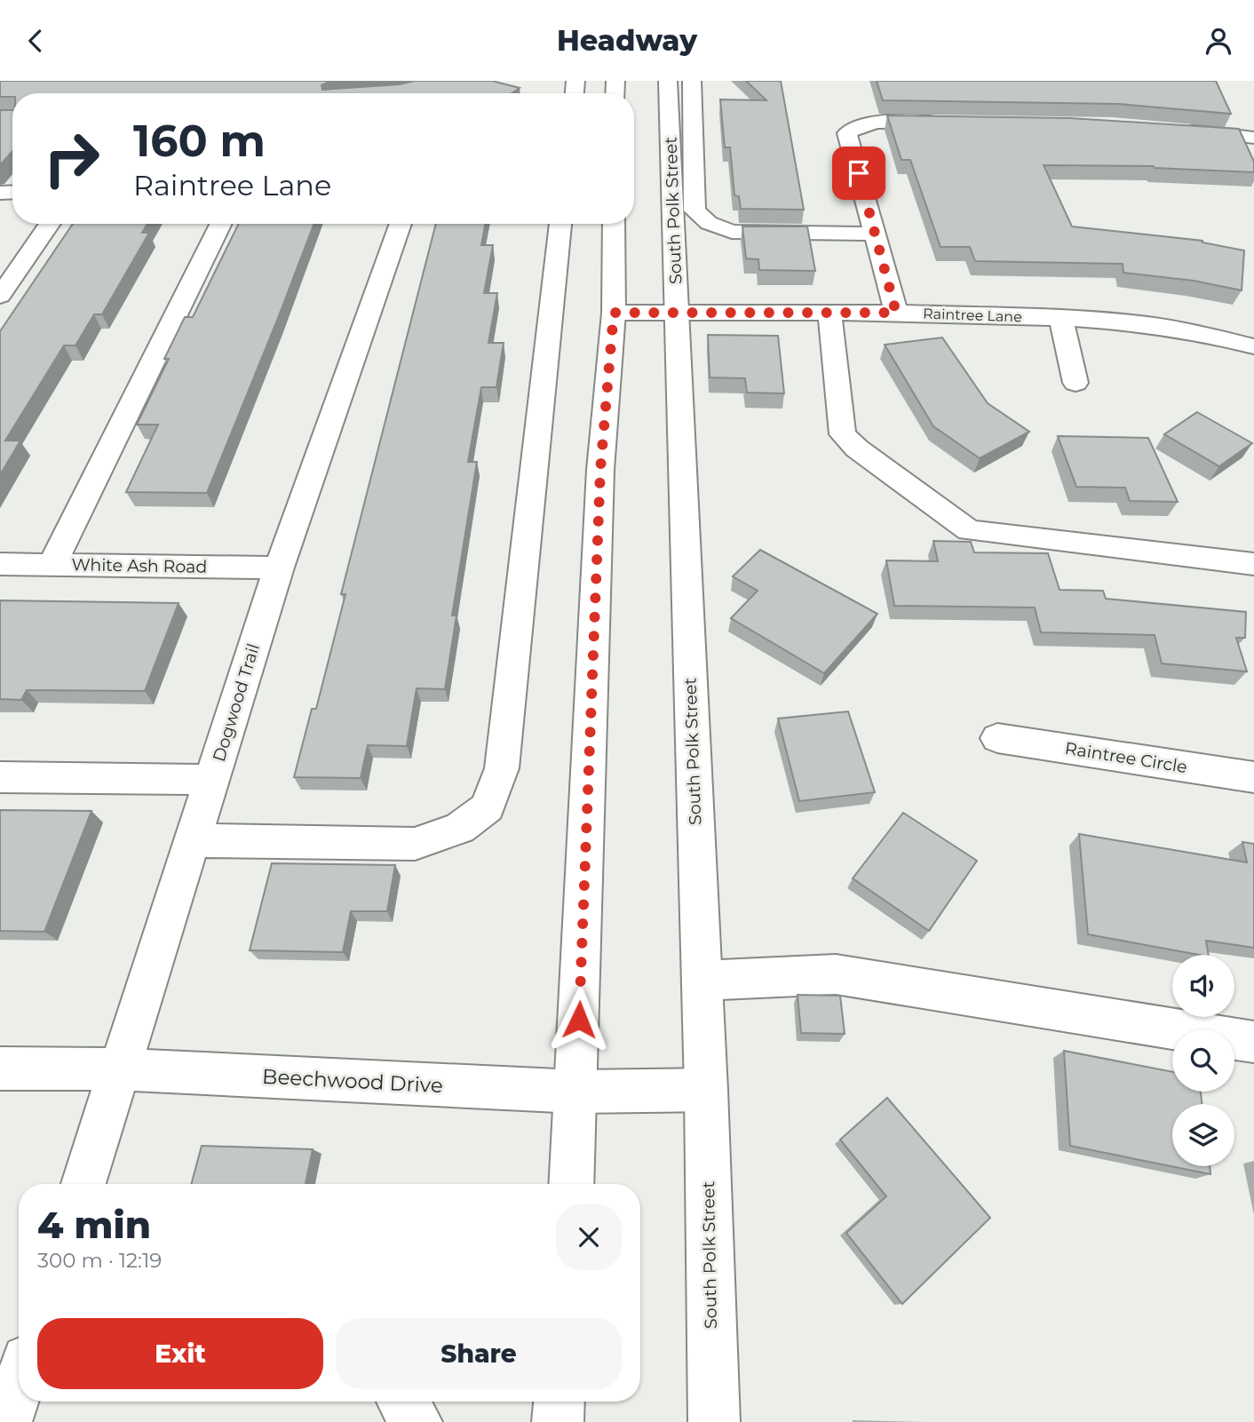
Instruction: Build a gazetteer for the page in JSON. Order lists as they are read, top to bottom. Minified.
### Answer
{"streets":{"street":["South Polk Street","Raintree Lane","White Ash Road","Dogwood Trail","Raintree Circle","Beechwood Drive"]},"crossings":[["South Polk Street","Raintree Lane"],["South Polk Street","Beechwood Drive"],["White Ash Road","Dogwood Trail"],["Dogwood Trail","Beechwood Drive"]],"page":{"header":"Headway","turn":["160 m","Raintree Lane"],"heading":["4 min","300 m · 12:19"],"buttons":["Exit","Share"]}}
